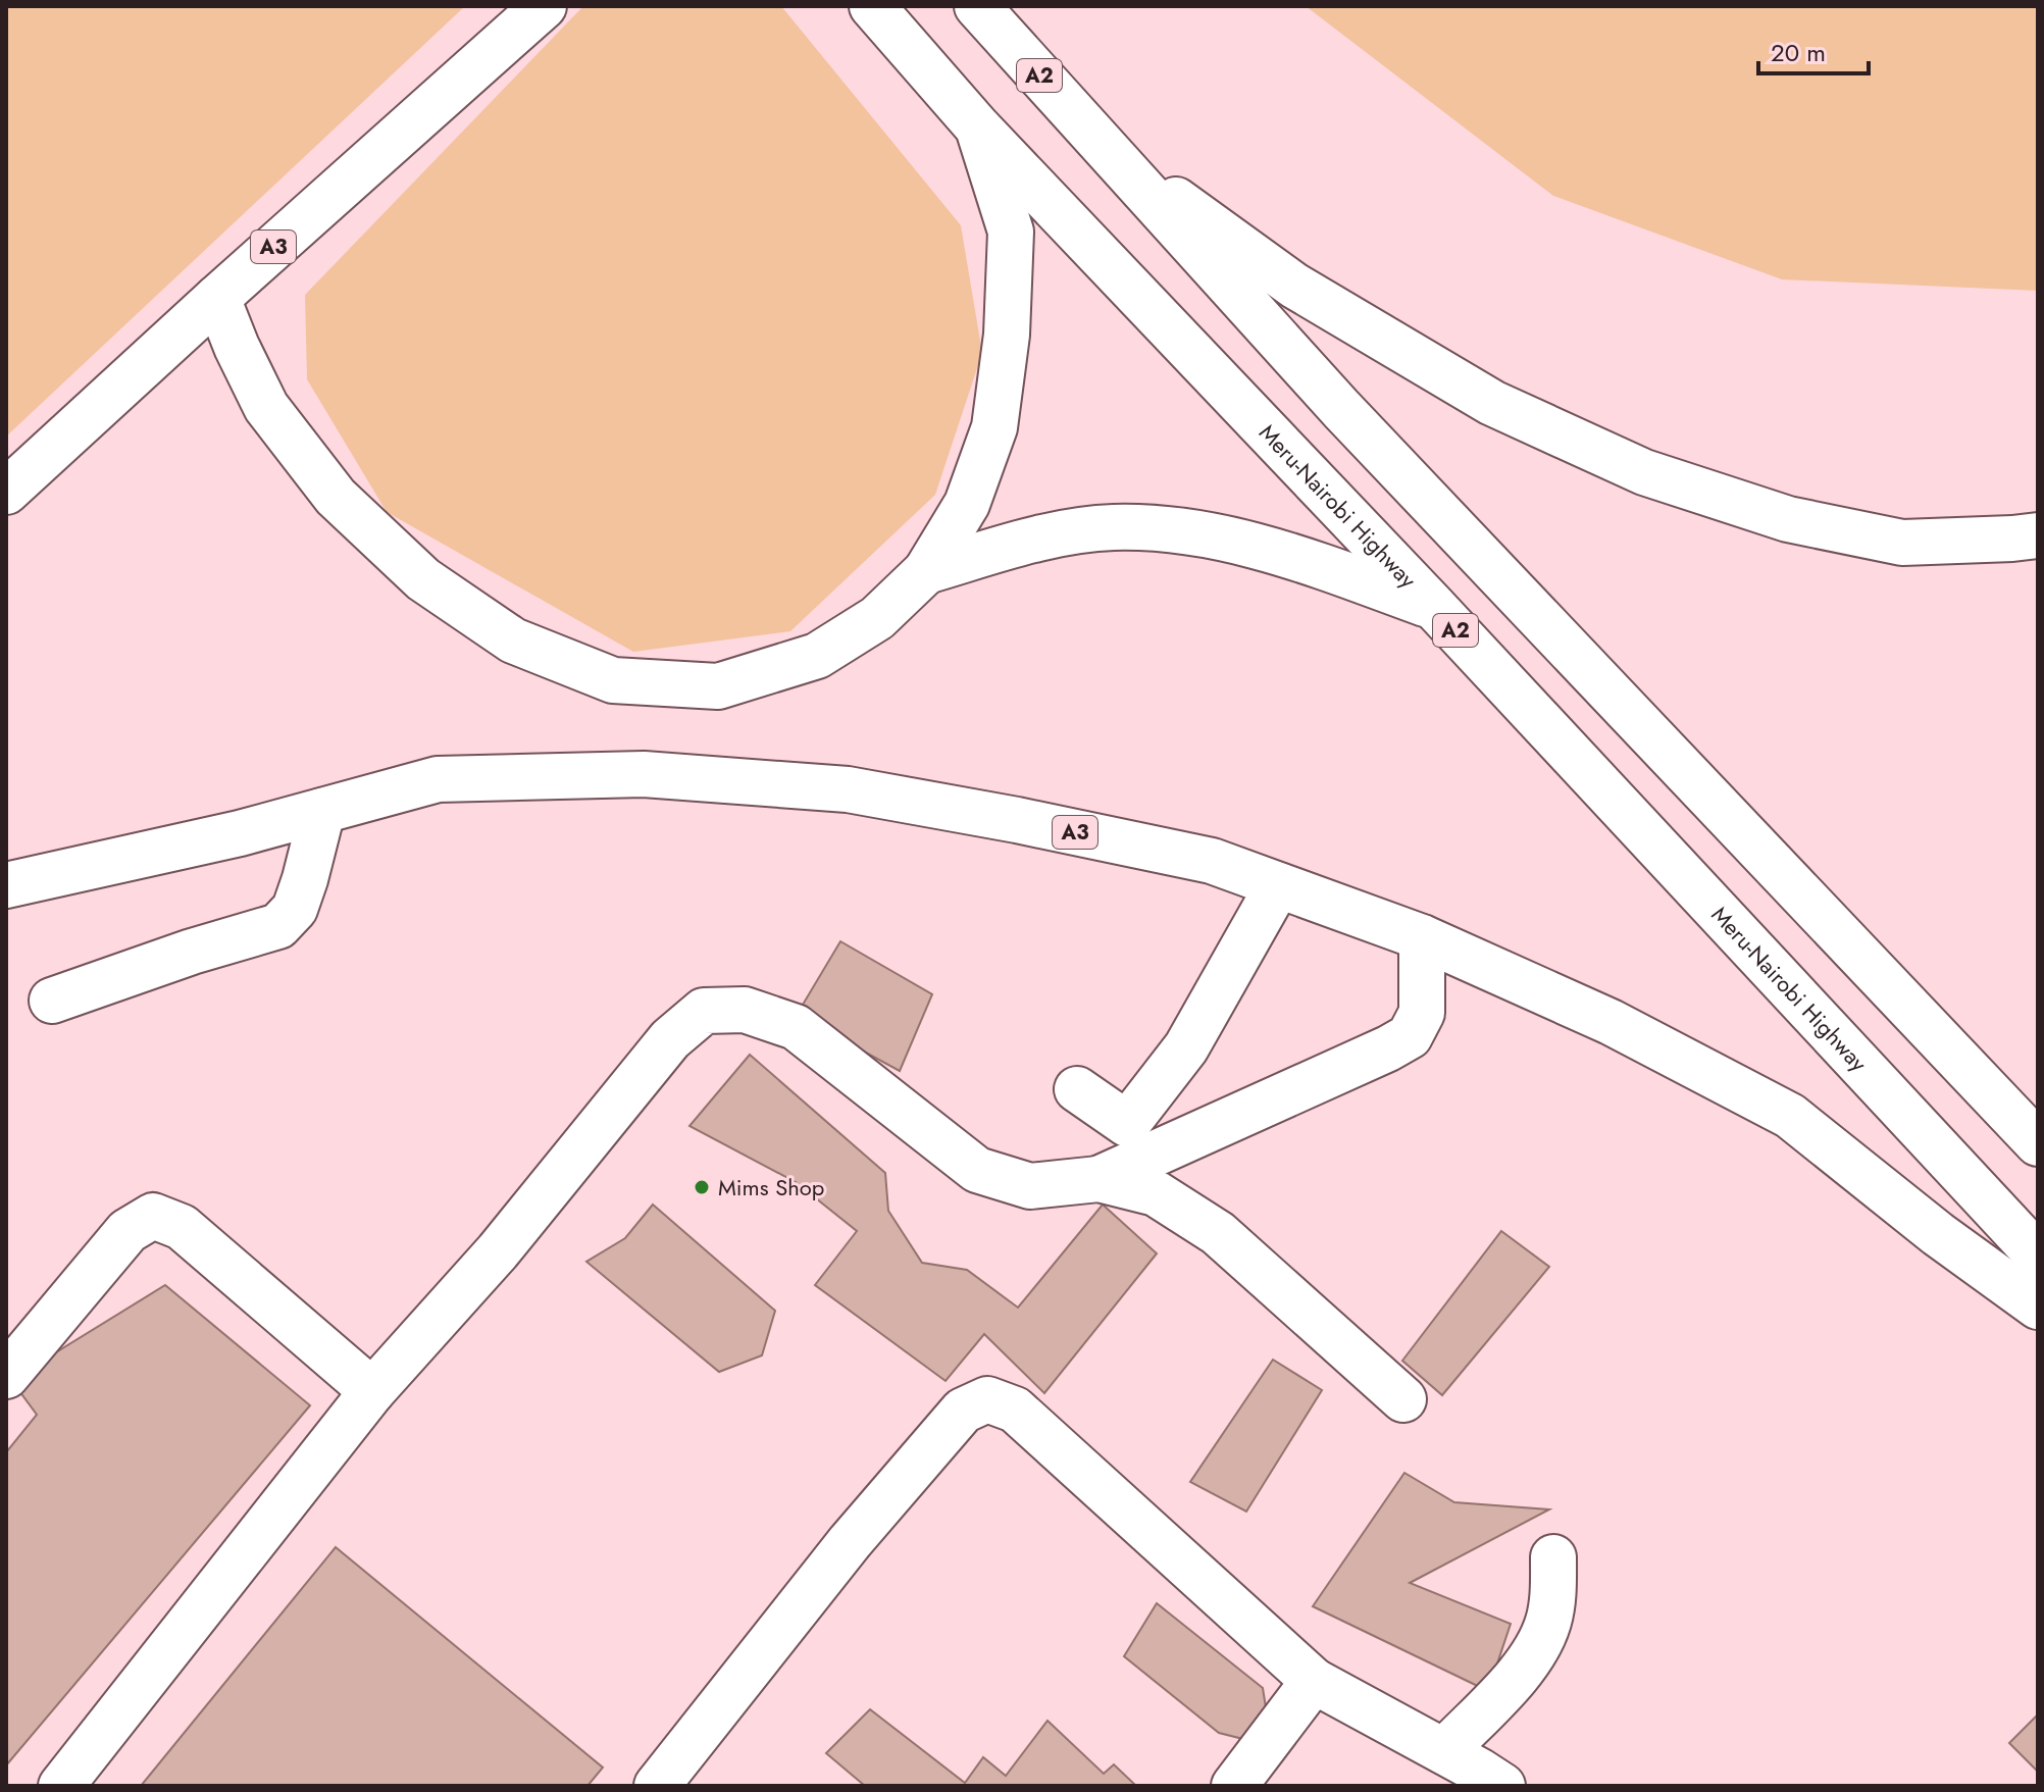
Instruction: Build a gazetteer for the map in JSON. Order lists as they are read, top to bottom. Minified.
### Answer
{"streets":{"main road":["A2","A3","Meru-Nairobi Highway"]},"places":["Mims Shop"],"scale_bar":"20 m"}
